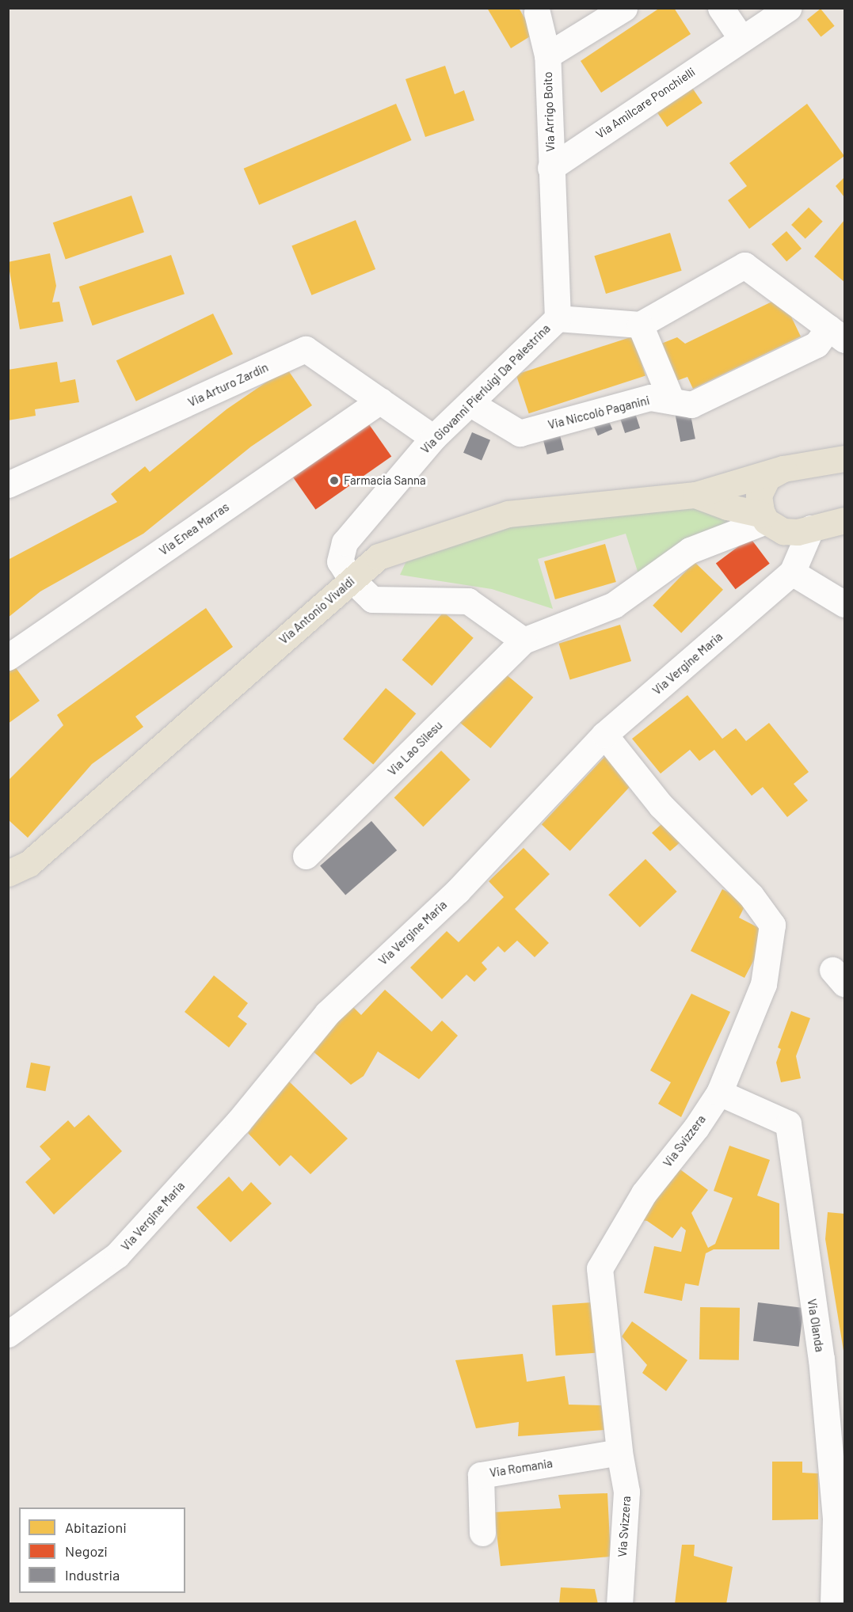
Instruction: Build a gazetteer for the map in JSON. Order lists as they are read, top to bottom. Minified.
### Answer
{"streets":{"main road":["Via Antonio Vivaldi"],"street":["Via Amilcare Ponchielli","Via Arrigo Boito","Via Arturo Zardin","Via Giovanni Pierluigi Da Palestrina","Via Niccolò Paganini","Via Enea Marras","Via Vergine Maria","Via Lao Silesu","Via Svizzera","Via Olanda","Via Romania"]},"crossings":[["Via Amilcare Ponchielli","Via Arrigo Boito"],["Via Amilcare Ponchielli","Via Giovanni Pierluigi Da Palestrina"],["Via Arrigo Boito","Via Giovanni Pierluigi Da Palestrina"],["Via Arturo Zardin","Via Giovanni Pierluigi Da Palestrina"],["Via Arturo Zardin","Via Enea Marras"],["Via Giovanni Pierluigi Da Palestrina","Via Niccolò Paganini"],["Via Giovanni Pierluigi Da Palestrina","Via Antonio Vivaldi"],["Via Antonio Vivaldi","Via Vergine Maria"],["Via Antonio Vivaldi","Via Lao Silesu"],["Via Vergine Maria","Via Svizzera"],["Via Svizzera","Via Olanda"],["Via Svizzera","Via Romania"]],"places":["Farmacia Sanna"],"legend":["Abitazioni","Negozi","Industria"]}
